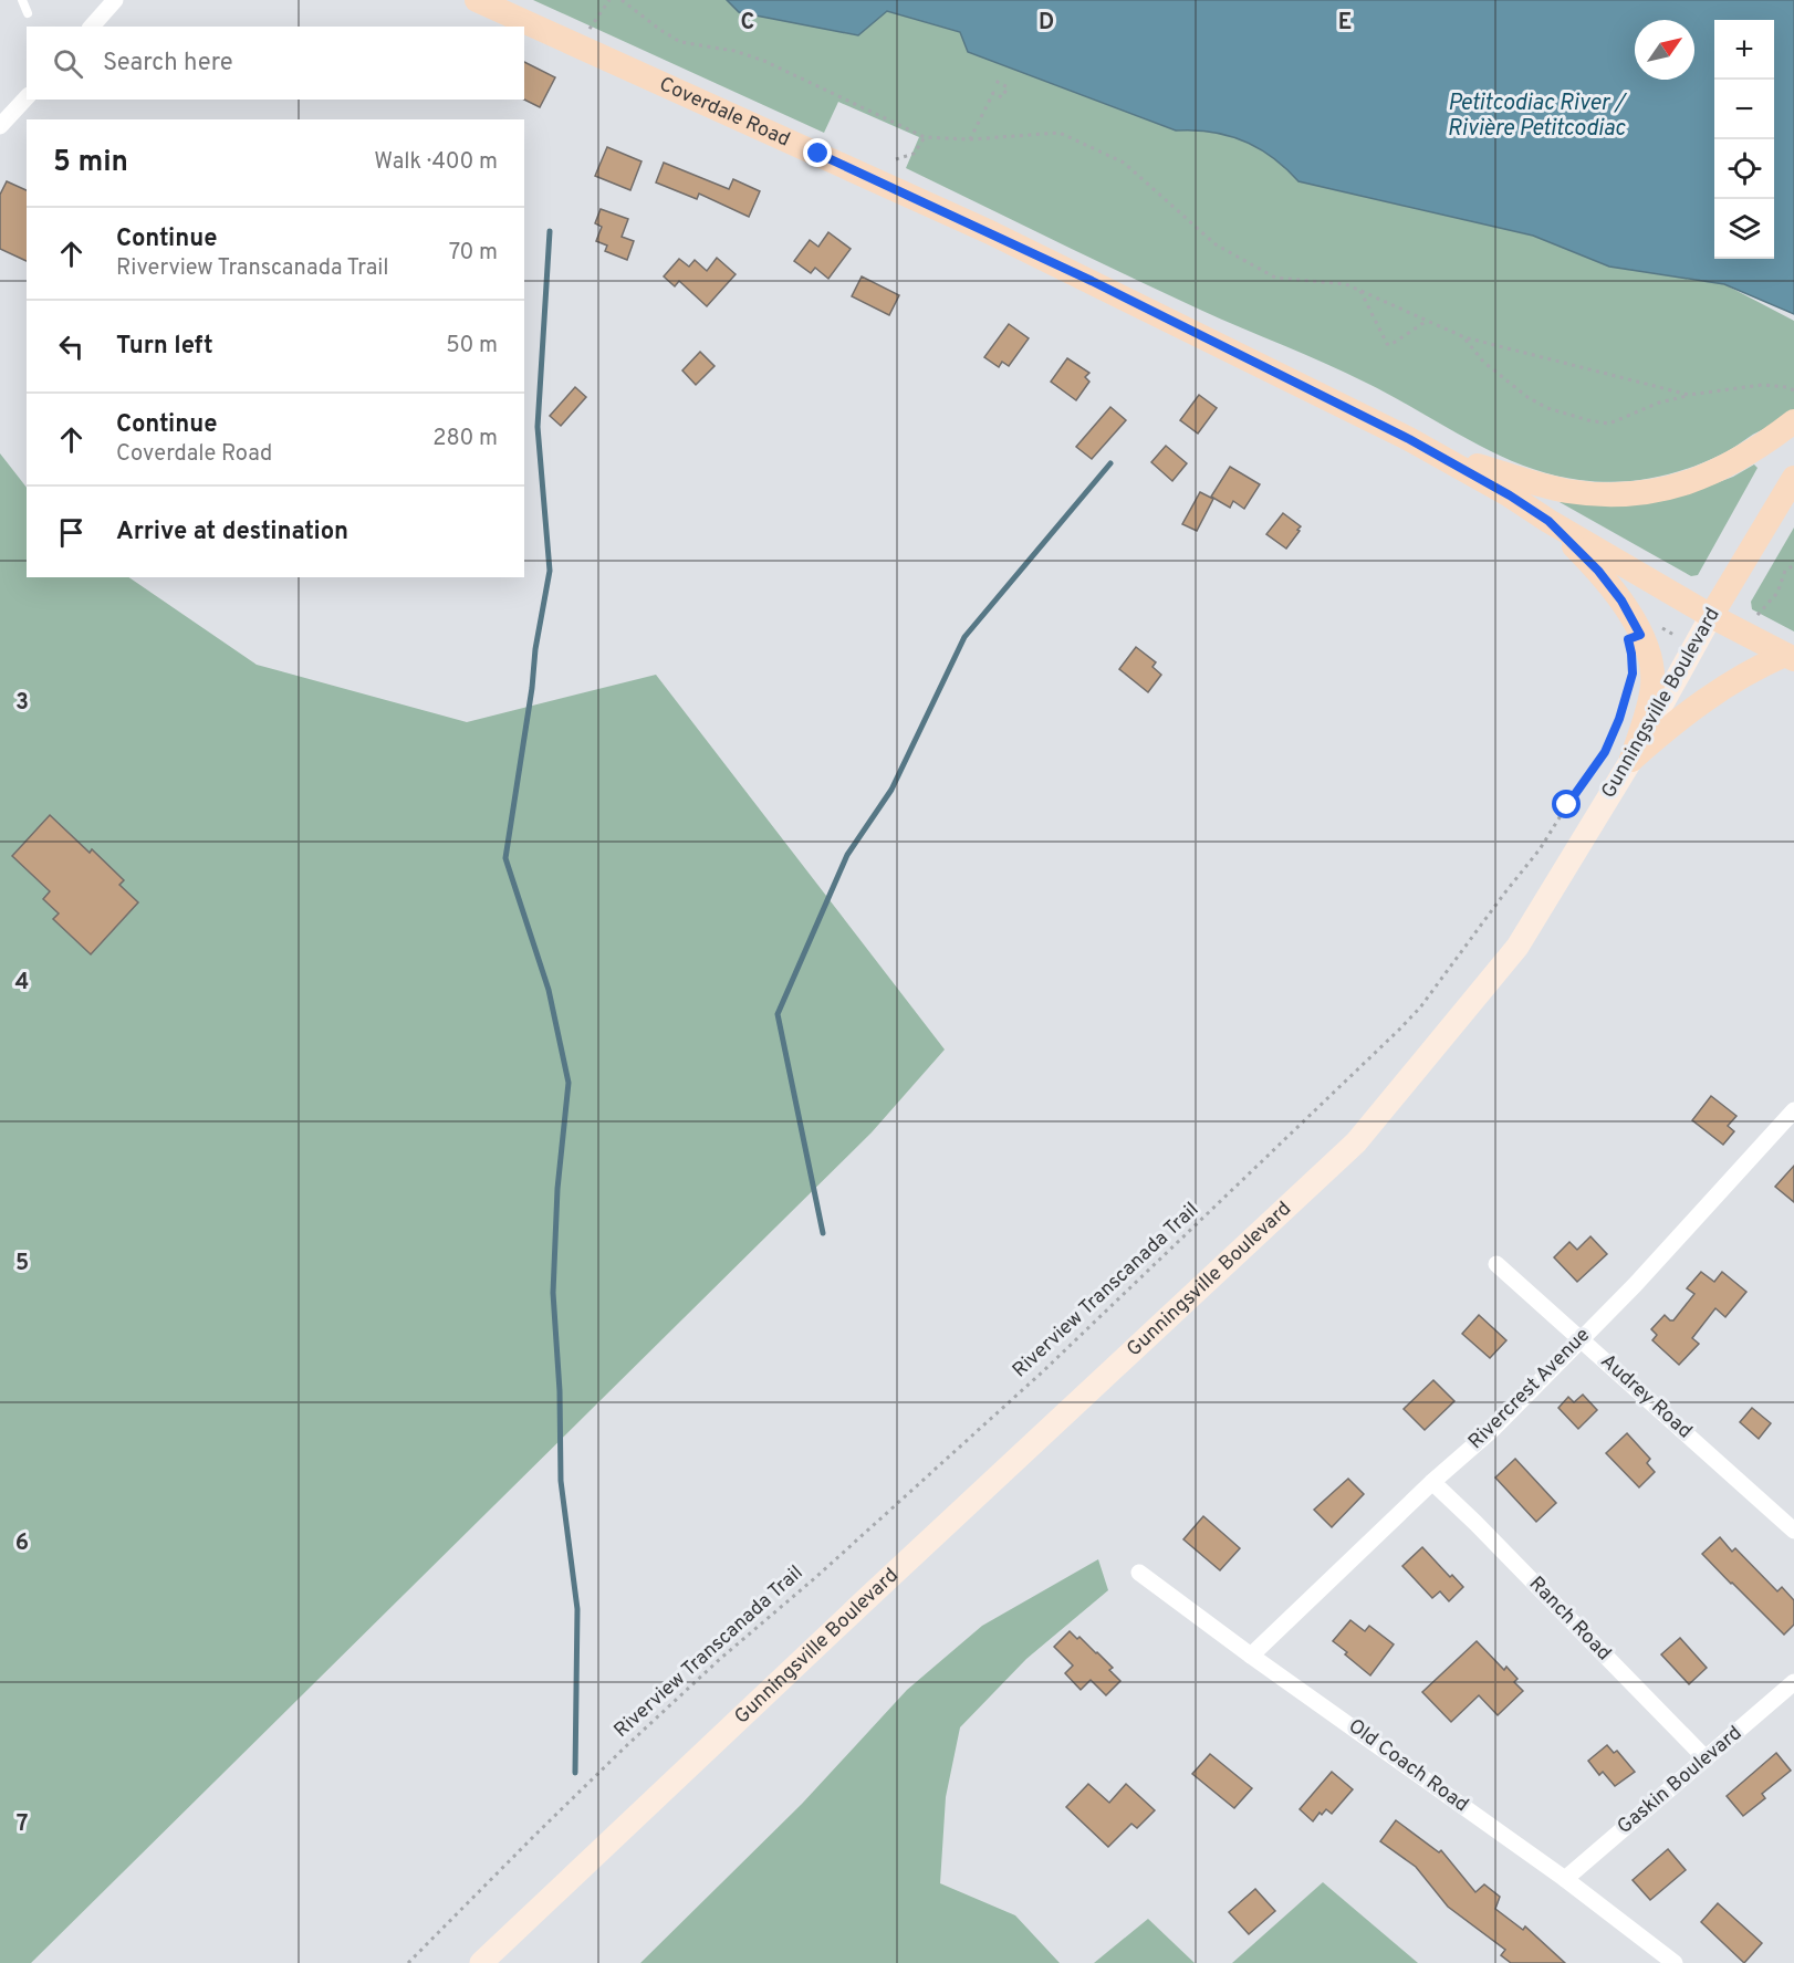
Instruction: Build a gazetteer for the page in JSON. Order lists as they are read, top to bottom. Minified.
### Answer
{"streets":{"main road":["Coverdale Road","Gunningsville Boulevard"],"street":["Rivercrest Avenue","Audrey Road","Ranch Road","Old Coach Road","Gaskin Boulevard"],"path":["Riverview Transcanada Trail"]},"crossings":[["Coverdale Road","Gunningsville Boulevard"],["Rivercrest Avenue","Audrey Road"],["Rivercrest Avenue","Ranch Road"],["Rivercrest Avenue","Old Coach Road"],["Ranch Road","Gaskin Boulevard"],["Old Coach Road","Gaskin Boulevard"]],"water":["Petitcodiac River / Rivière Petitcodiac"],"north":"top right","page":{"map_buttons":["+","−"],"search":"Search here","heading":["5 min","Walk · 400 m"],"list":[["Continue","Riverview Transcanada Trail","70 m"],["Turn left","50 m"],["Continue","Coverdale Road","280 m"],"Arrive at destination"]},"grid":{"columns":["C","D","E"],"rows":["3","4","5","6","7"]}}
